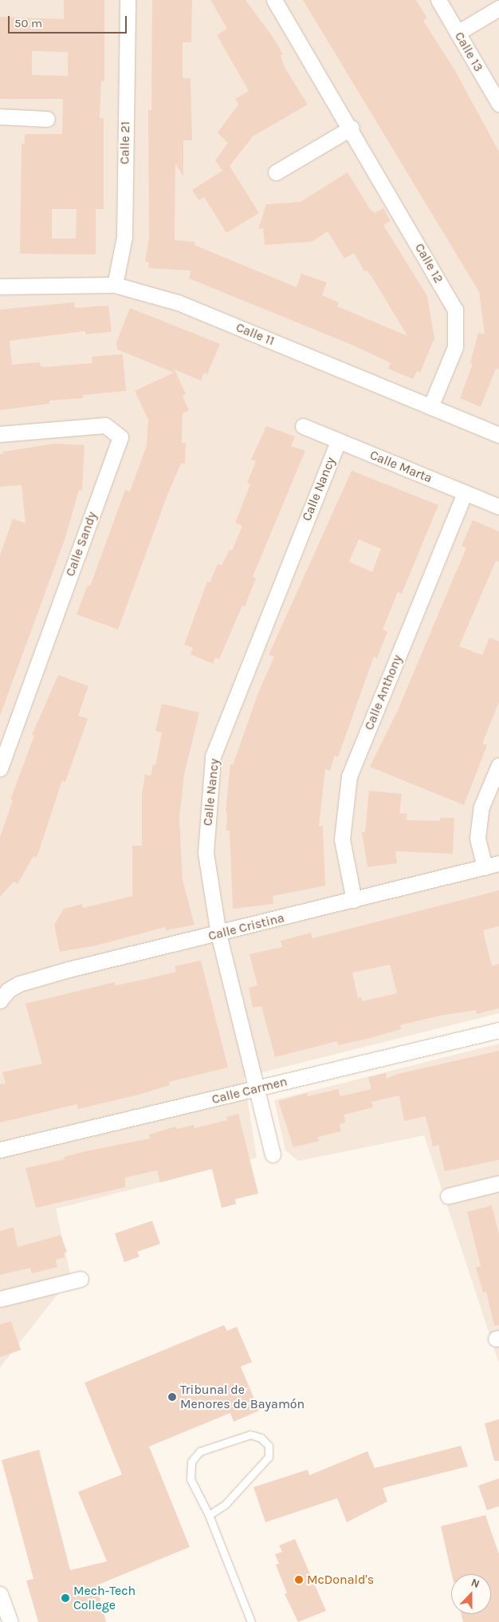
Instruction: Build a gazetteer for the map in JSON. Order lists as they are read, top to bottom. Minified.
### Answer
{"streets":{"street":["Calle 13","Calle 21","Calle 12","Calle 11","Calle Marta","Calle Nancy","Calle Sandy","Calle Anthony","Calle Cristina","Calle Carmen"]},"crossings":[["Calle 21","Calle 11"],["Calle 12","Calle 11"],["Calle Marta","Calle Nancy"],["Calle Marta","Calle Anthony"],["Calle Nancy","Calle Cristina"],["Calle Nancy","Calle Carmen"],["Calle Anthony","Calle Cristina"]],"places":["Tribunal de Menores de Bayamón","McDonald's","Mech-Tech College"],"scale_bar":"50 m","north":"top"}
